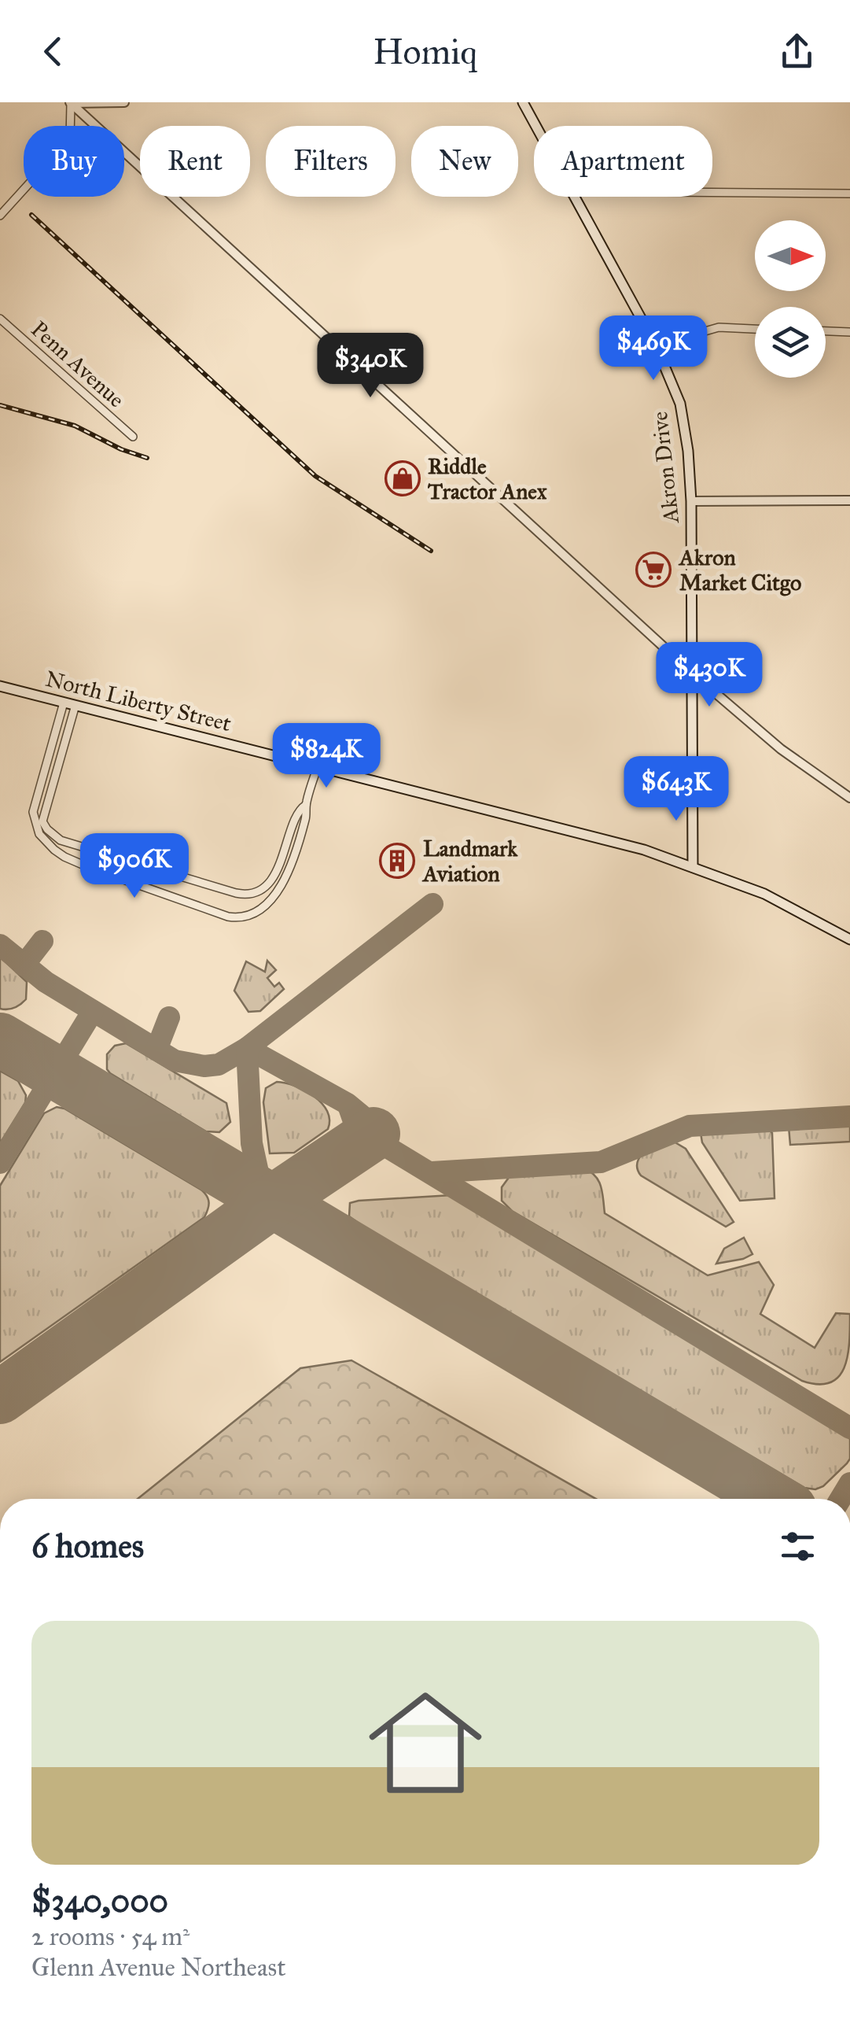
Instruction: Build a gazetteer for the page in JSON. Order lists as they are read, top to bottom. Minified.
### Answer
{"streets":{"main road":["Akron Drive","North Liberty Street"],"street":["Penn Avenue"]},"crossings":[["Akron Drive","North Liberty Street"]],"places":{"shop":["Riddle Tractor Anex"],"supermarket":["Akron Market Citgo"],"building":["Landmark Aviation"]},"north":"right","page":{"header":"Homiq","chip":["Buy","Rent","Filters","New","Apartment"],"price":["$469K","$340K","$430K","$824K","$643K","$906K"],"heading":"6 homes","list":[{"name":"$340,000","note":"2 rooms · 54 m² · Glenn Avenue Northeast"}]}}
